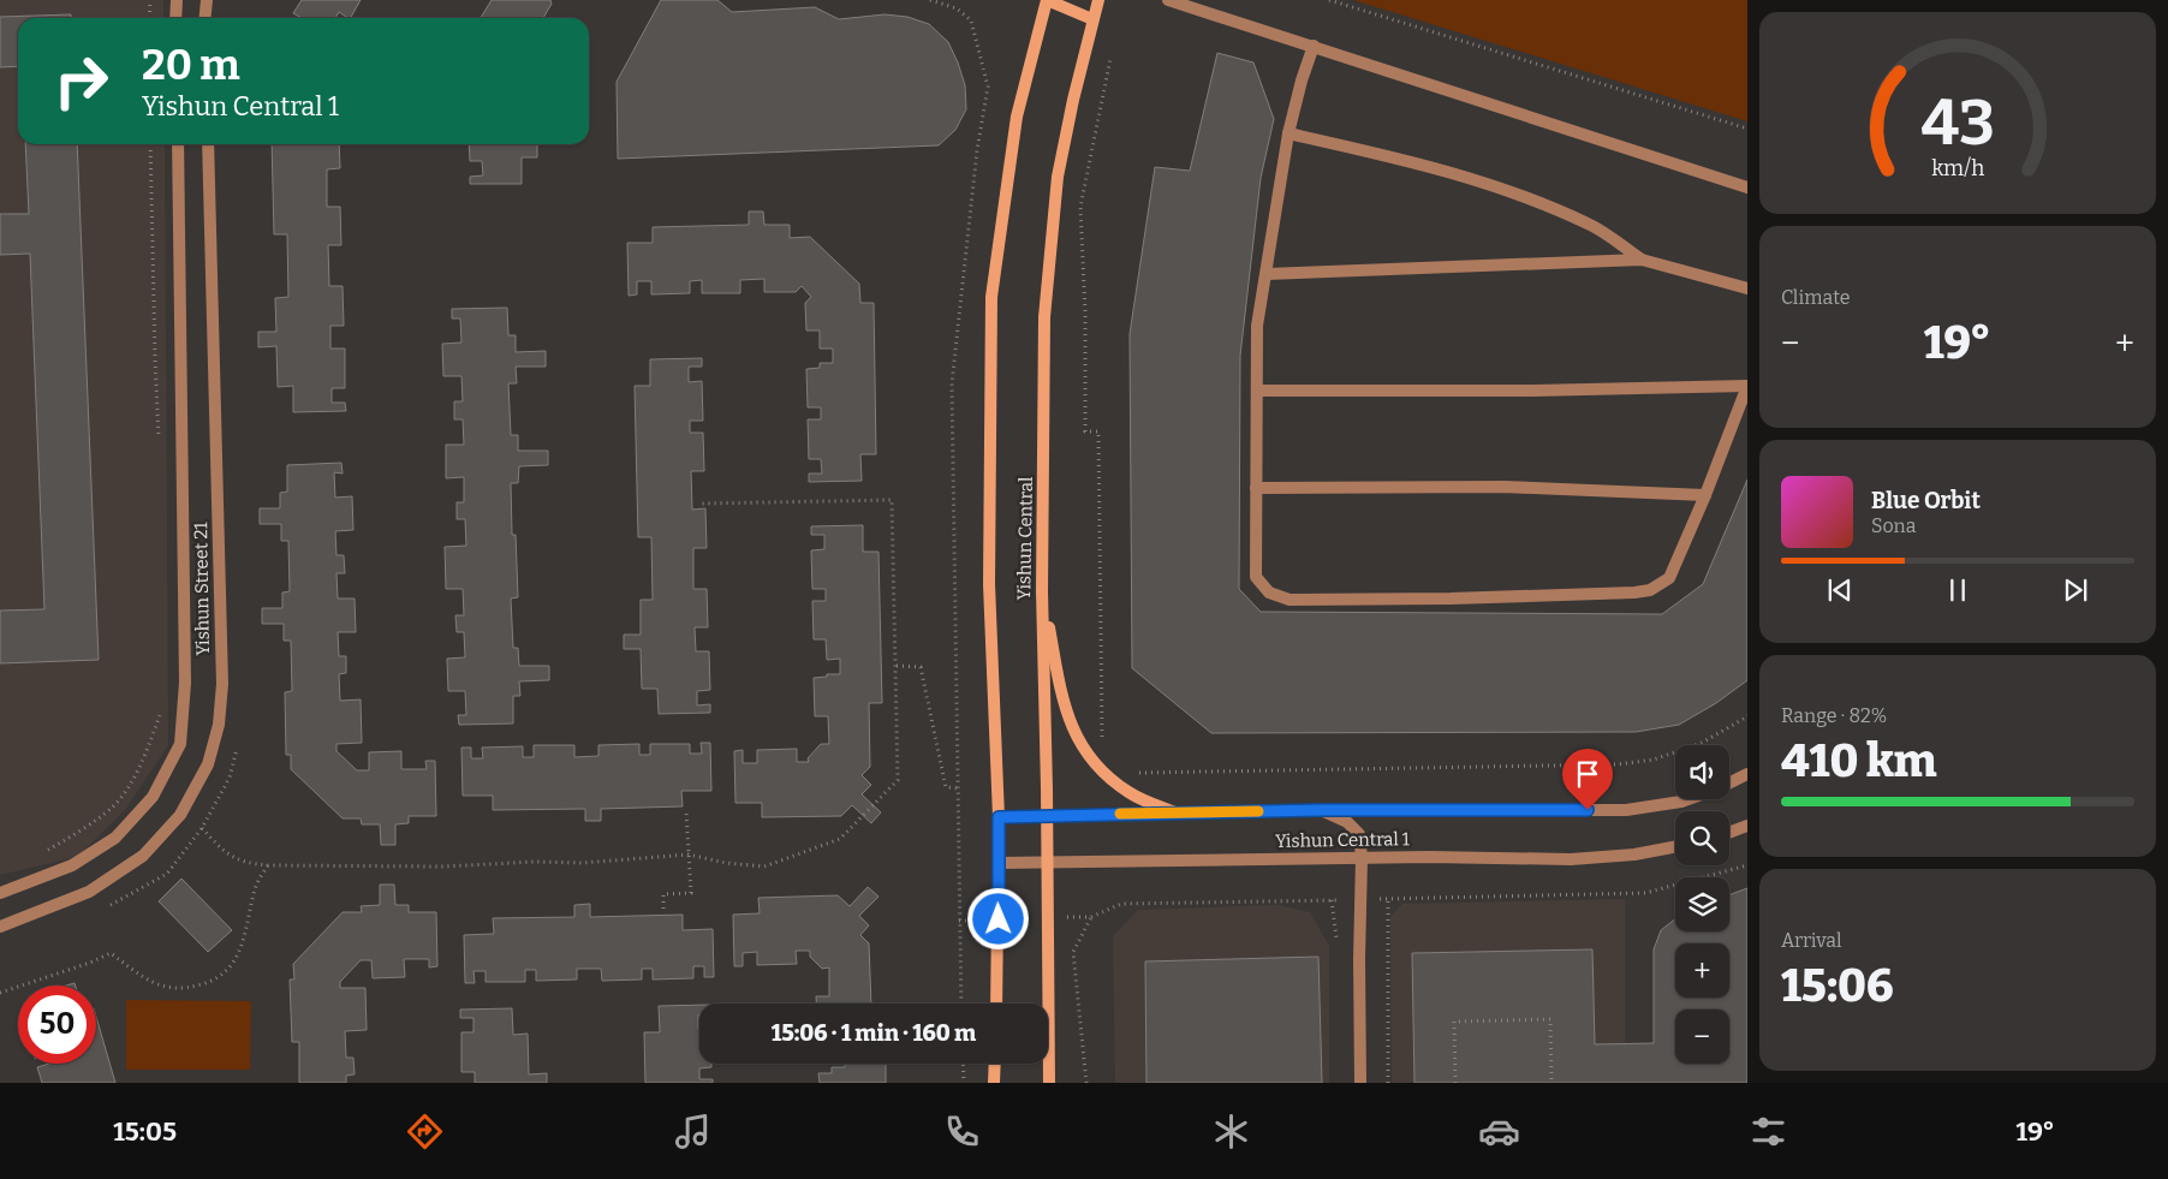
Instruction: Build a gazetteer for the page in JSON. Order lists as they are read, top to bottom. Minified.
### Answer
{"streets":{"main road":["Yishun Central"],"street":["Yishun Street 21","Yishun Central 1"]},"crossings":[["Yishun Central","Yishun Central 1"]],"page":{"turn":["20 m","Yishun Central 1"],"tile":["Climate",["Range · 82%","410 km"],["Arrival","15:06"]],"heat":["−","19°","+"],"song":["Blue Orbit","Sona"],"map_buttons":["+","−"],"limit":"50","trip":"15:06 · 1 min · 160 m","tabs":["15:05","19°"],"gauge":["43","km/h"]}}
